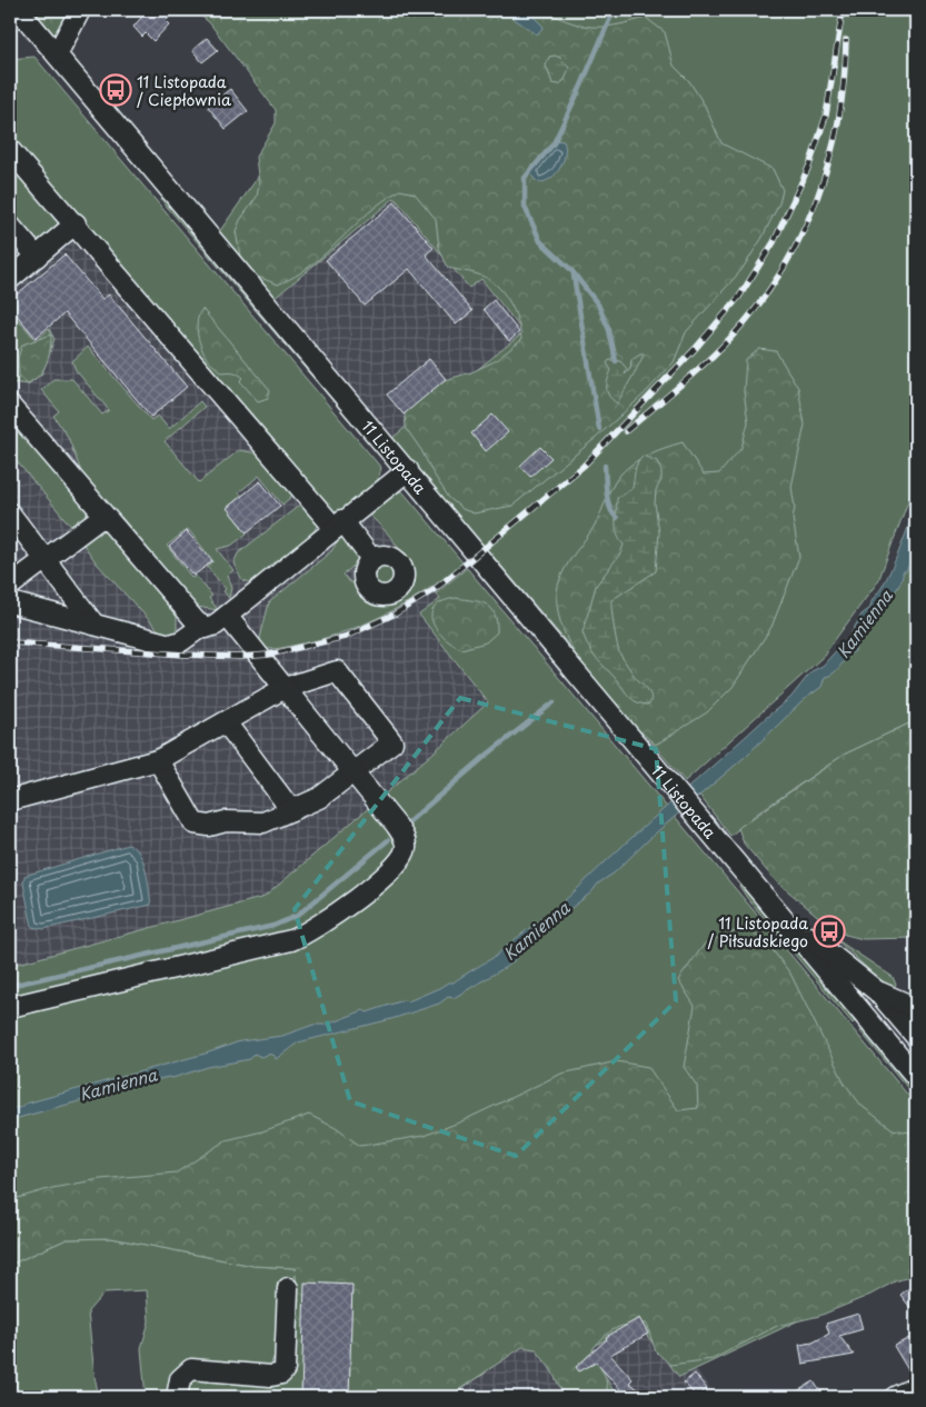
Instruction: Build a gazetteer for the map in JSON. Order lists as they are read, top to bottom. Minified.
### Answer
{"streets":{"street":["11 Listopada"]},"water":["Kamienna"],"places":{"bus stop":["11 Listopada / Ciepłownia","11 Listopada / Piłsudskiego"]}}
